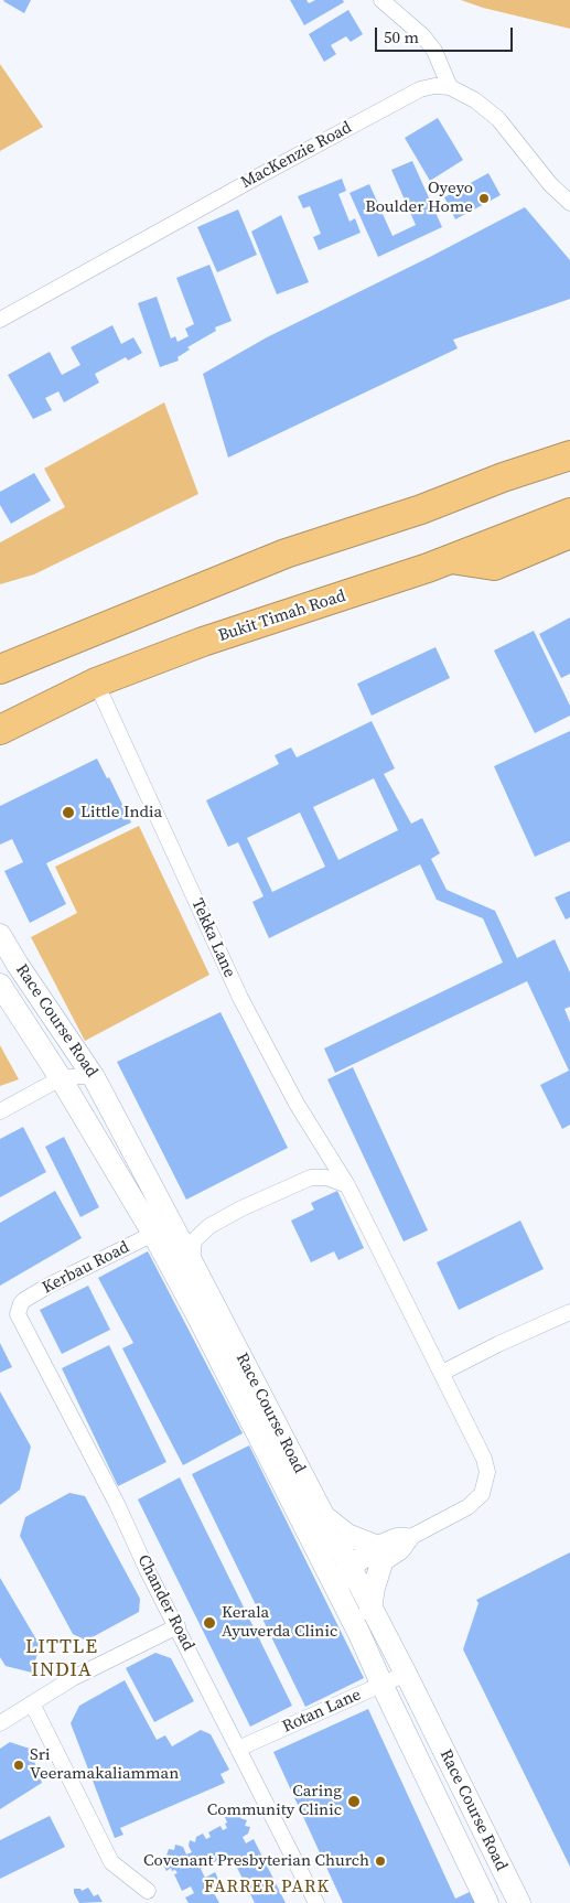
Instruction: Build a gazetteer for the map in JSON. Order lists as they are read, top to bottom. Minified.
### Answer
{"streets":{"highway":["Bukit Timah Road"],"street":["MacKenzie Road","Tekka Lane","Race Course Road","Kerbau Road","Chander Road","Rotan Lane"]},"crossings":[["Bukit Timah Road","Tekka Lane"],["Race Course Road","Kerbau Road"],["Race Course Road","Rotan Lane"],["Kerbau Road","Chander Road"],["Chander Road","Rotan Lane"]],"districts":["LITTLE INDIA","FARRER PARK"],"places":["Oyeyo Boulder Home","Little India","Kerala Ayuverda Clinic","Sri Veeramakaliamman","Caring Community Clinic","Covenant Presbyterian Church"],"scale_bar":"50 m"}
